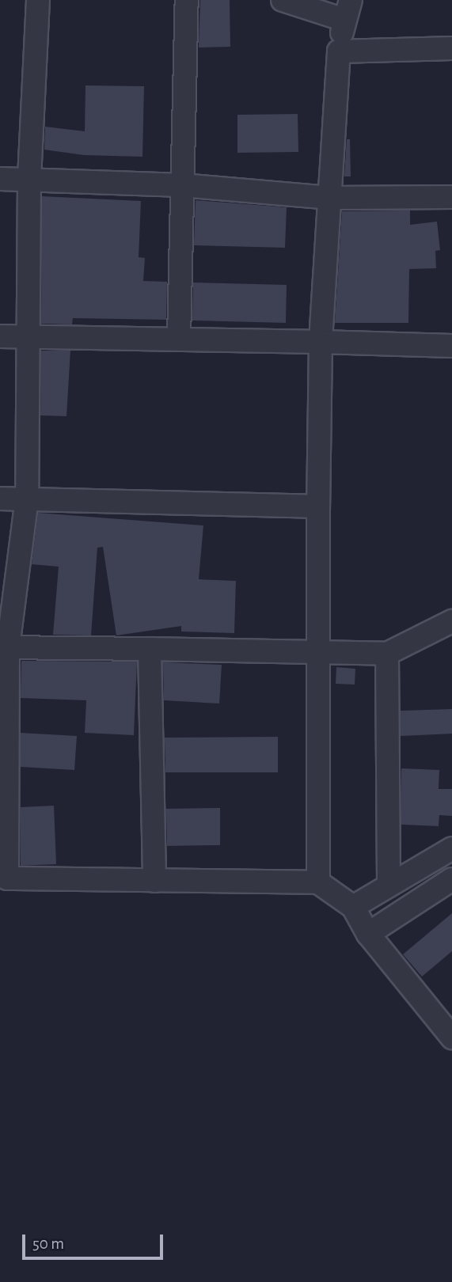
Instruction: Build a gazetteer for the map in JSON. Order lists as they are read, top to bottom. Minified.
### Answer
{"scale_bar":"50 m"}
